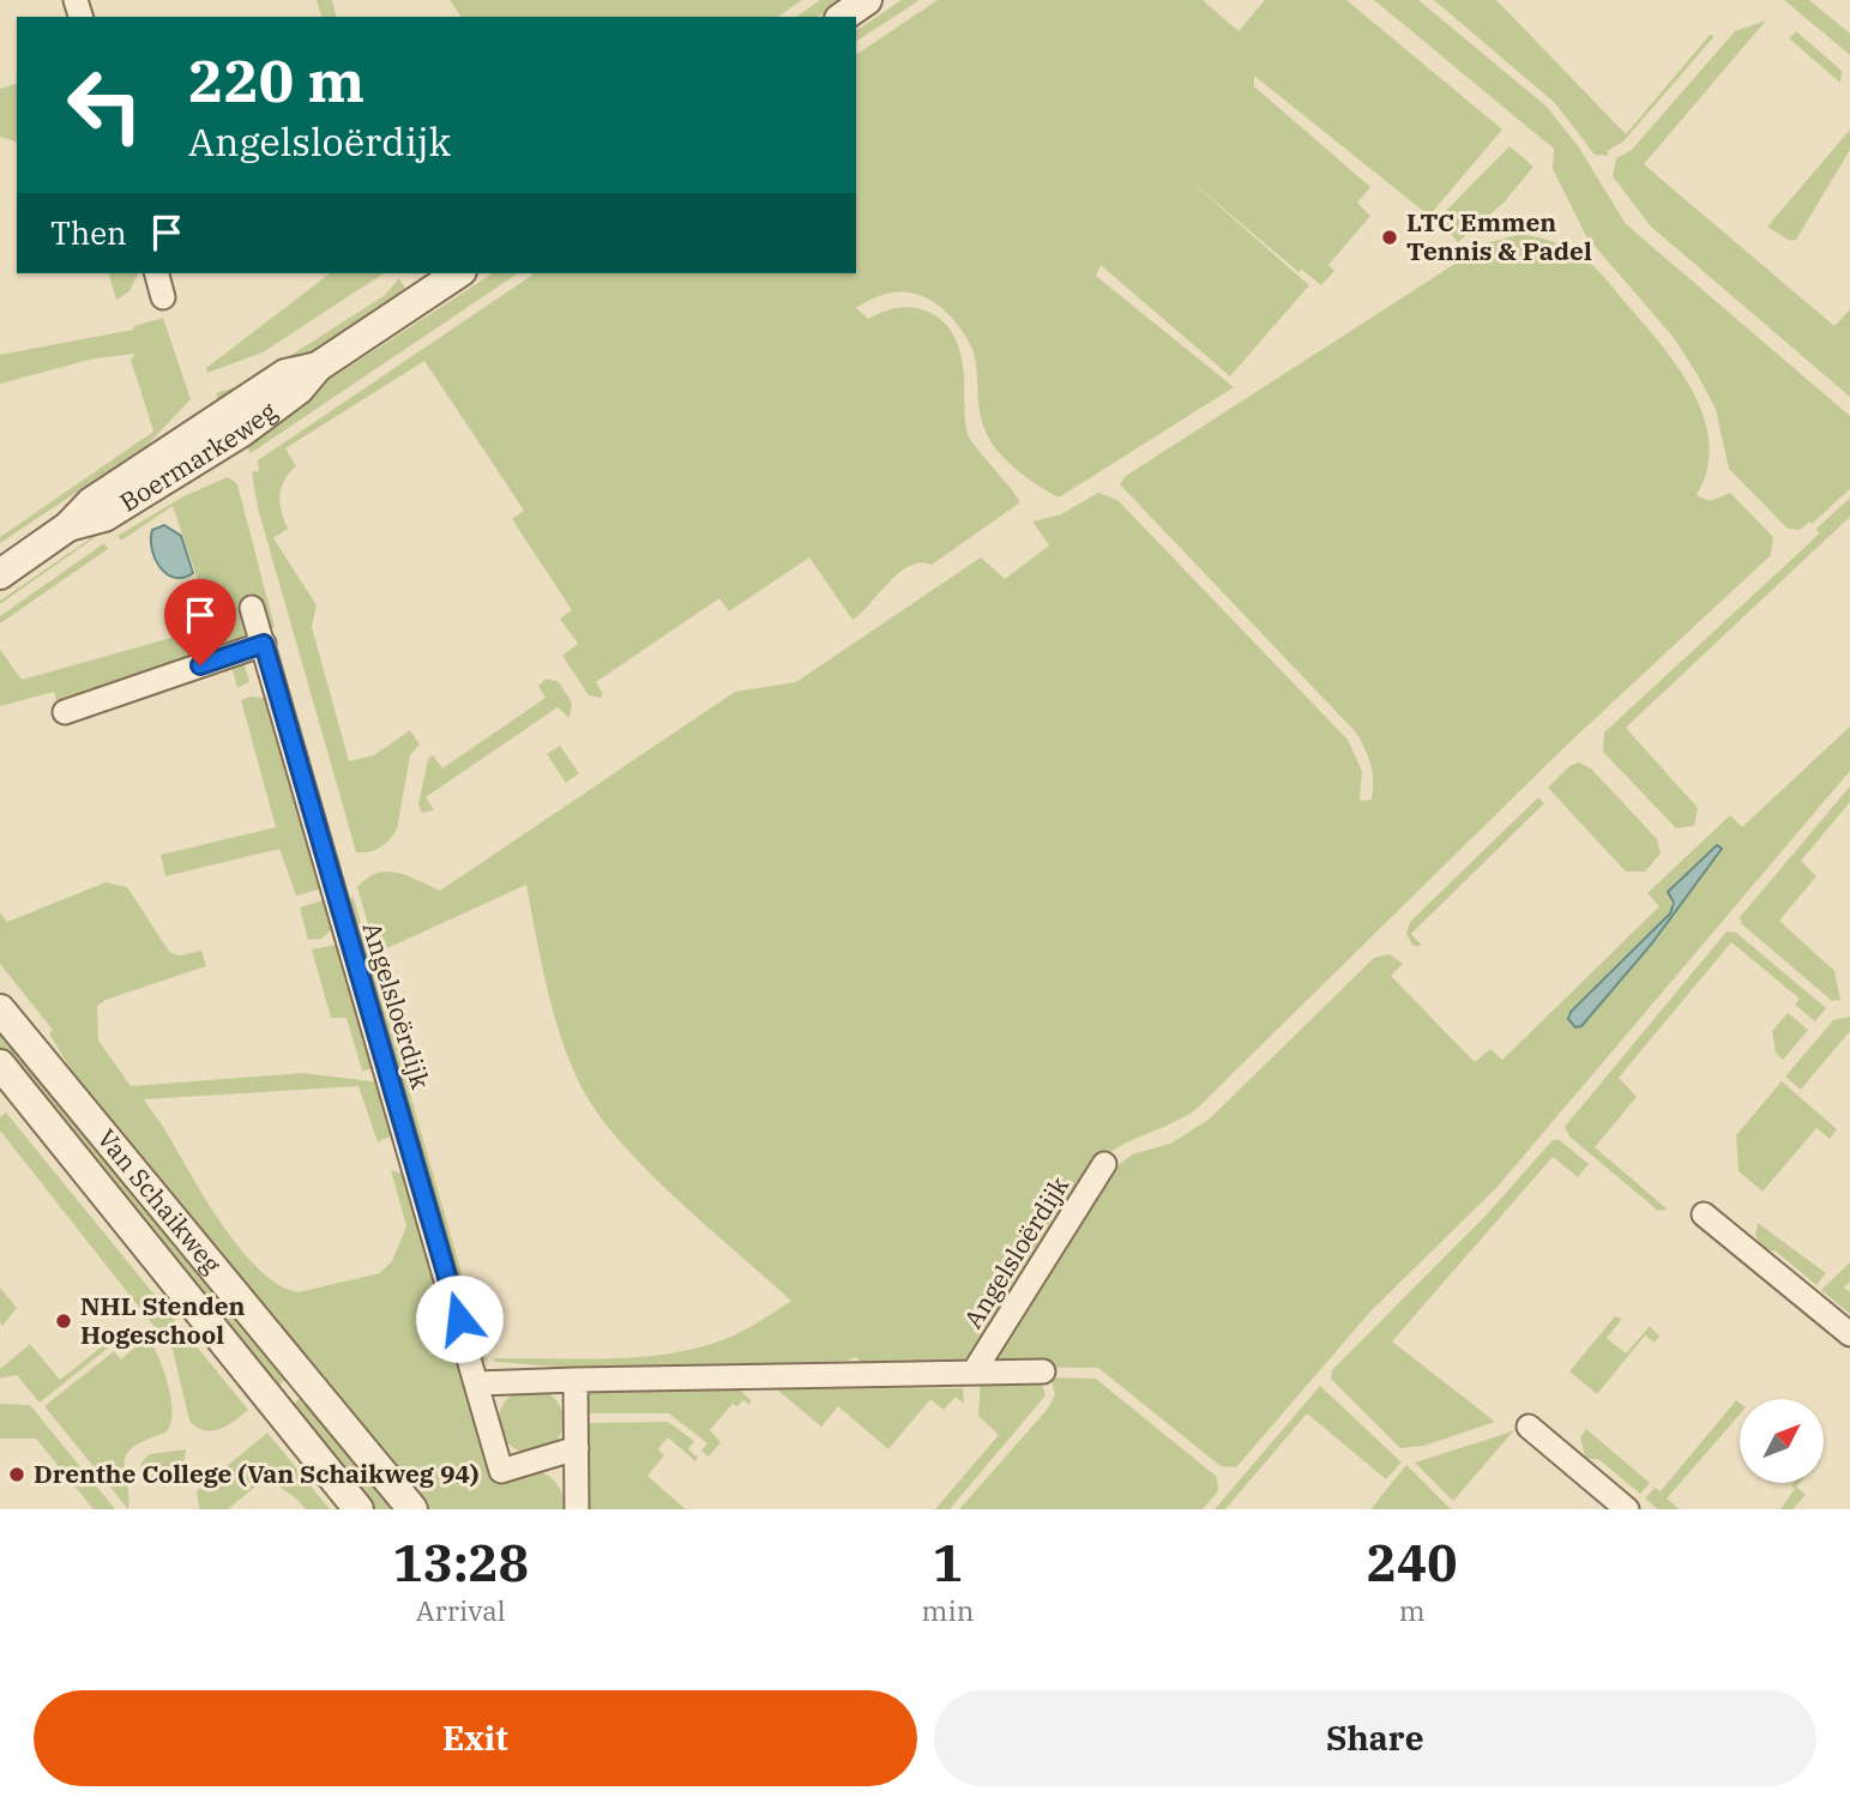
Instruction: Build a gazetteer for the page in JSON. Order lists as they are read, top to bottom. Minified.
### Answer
{"streets":{"street":["Boermarkeweg","Angelsloërdijk","Van Schaikweg"]},"places":["LTC Emmen Tennis & Padel","NHL Stenden Hogeschool","Drenthe College (Van Schaikweg 94)"],"north":"top right","page":{"turn":["220 m","Angelsloërdijk"],"then":"Then","eta":["13:28","Arrival","1","min","240","m"],"buttons":["Exit","Share"]}}
